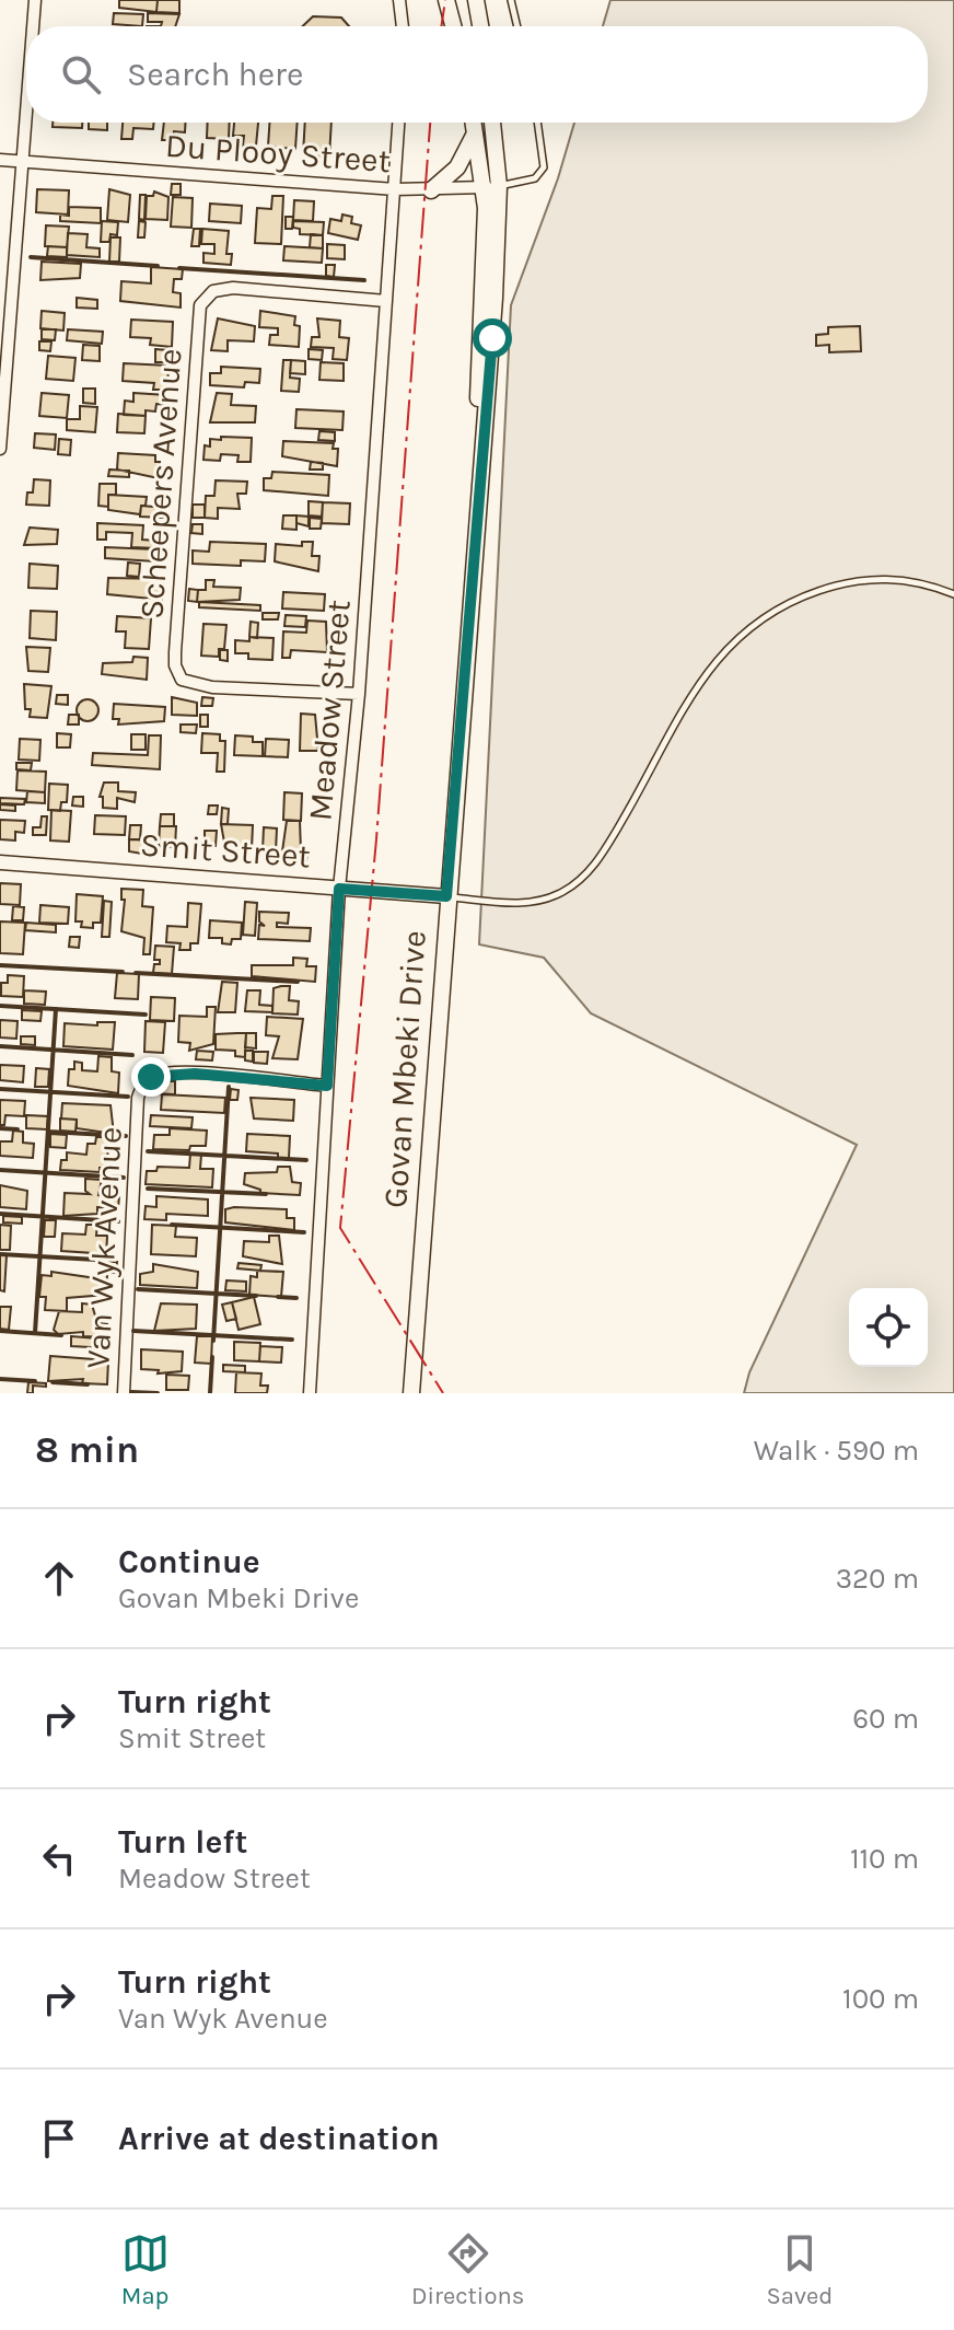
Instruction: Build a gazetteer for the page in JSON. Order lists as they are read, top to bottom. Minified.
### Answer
{"streets":{"main road":["Govan Mbeki Drive"],"street":["Du Plooy Street","Scheepers Avenue","Meadow Street","Smit Street","Van Wyk Avenue"]},"crossings":[["Du Plooy Street","Meadow Street"],["Du Plooy Street","Govan Mbeki Drive"],["Scheepers Avenue","Meadow Street"],["Meadow Street","Smit Street"],["Meadow Street","Van Wyk Avenue"],["Smit Street","Govan Mbeki Drive"]],"page":{"search":"Search here","heading":["8 min","Walk · 590 m"],"list":[["Continue","Govan Mbeki Drive","320 m"],["Turn right","Smit Street","60 m"],["Turn left","Meadow Street","110 m"],["Turn right","Van Wyk Avenue","100 m"],"Arrive at destination"],"nav":["Map","Directions","Saved"]}}
